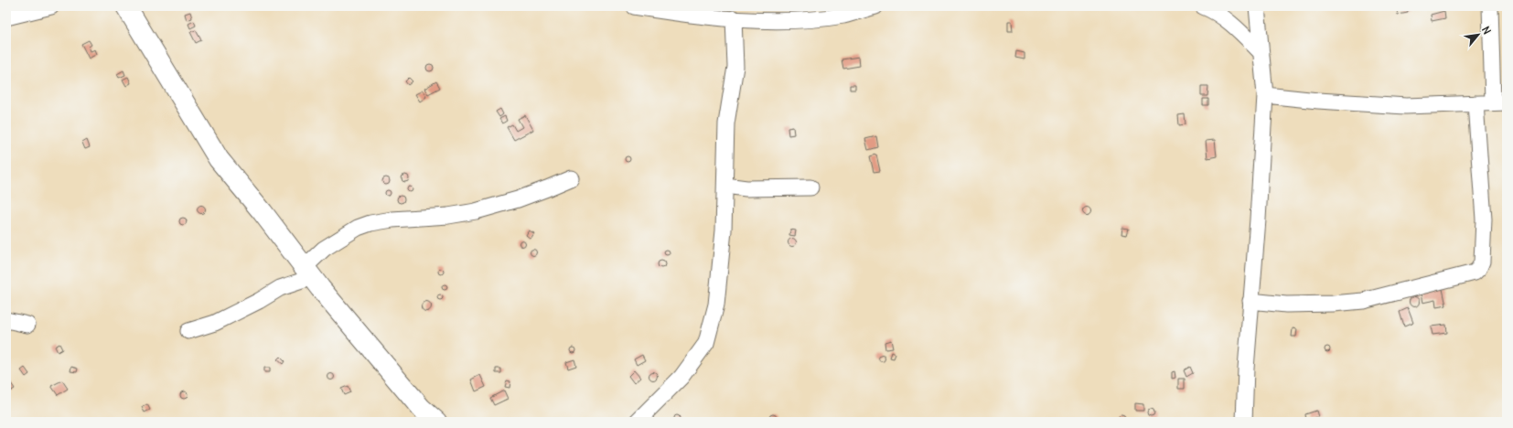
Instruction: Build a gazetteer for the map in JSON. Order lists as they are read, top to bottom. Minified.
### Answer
{"north":"top right"}
